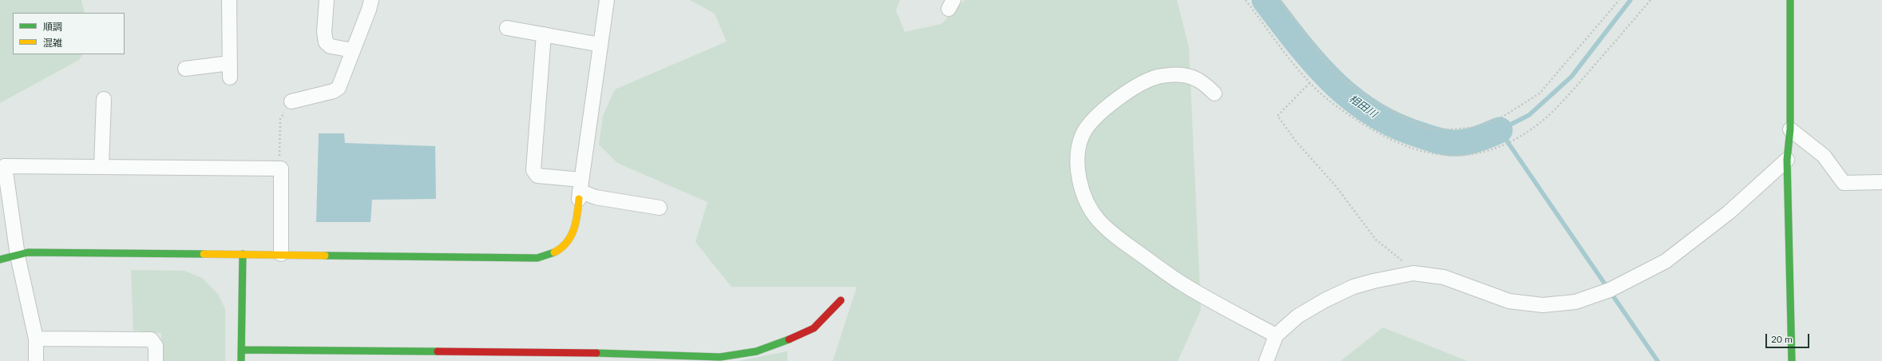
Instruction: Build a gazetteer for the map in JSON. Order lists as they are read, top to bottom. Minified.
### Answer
{"water":["相田川"],"legend":["順調","混雑"],"scale_bar":"20 m"}
